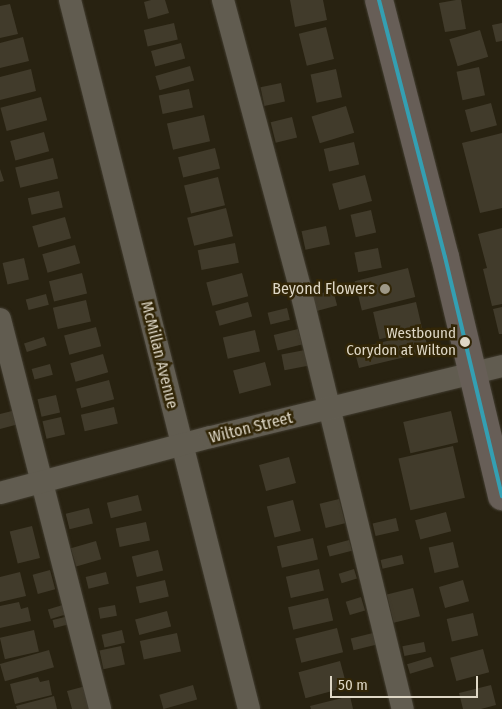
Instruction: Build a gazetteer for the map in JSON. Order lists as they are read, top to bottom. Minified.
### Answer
{"streets":{"street":["McMillan Avenue","Wilton Street"]},"crossings":[["McMillan Avenue","Wilton Street"]],"places":["Beyond Flowers","Westbound Corydon at Wilton"],"scale_bar":"50 m"}
